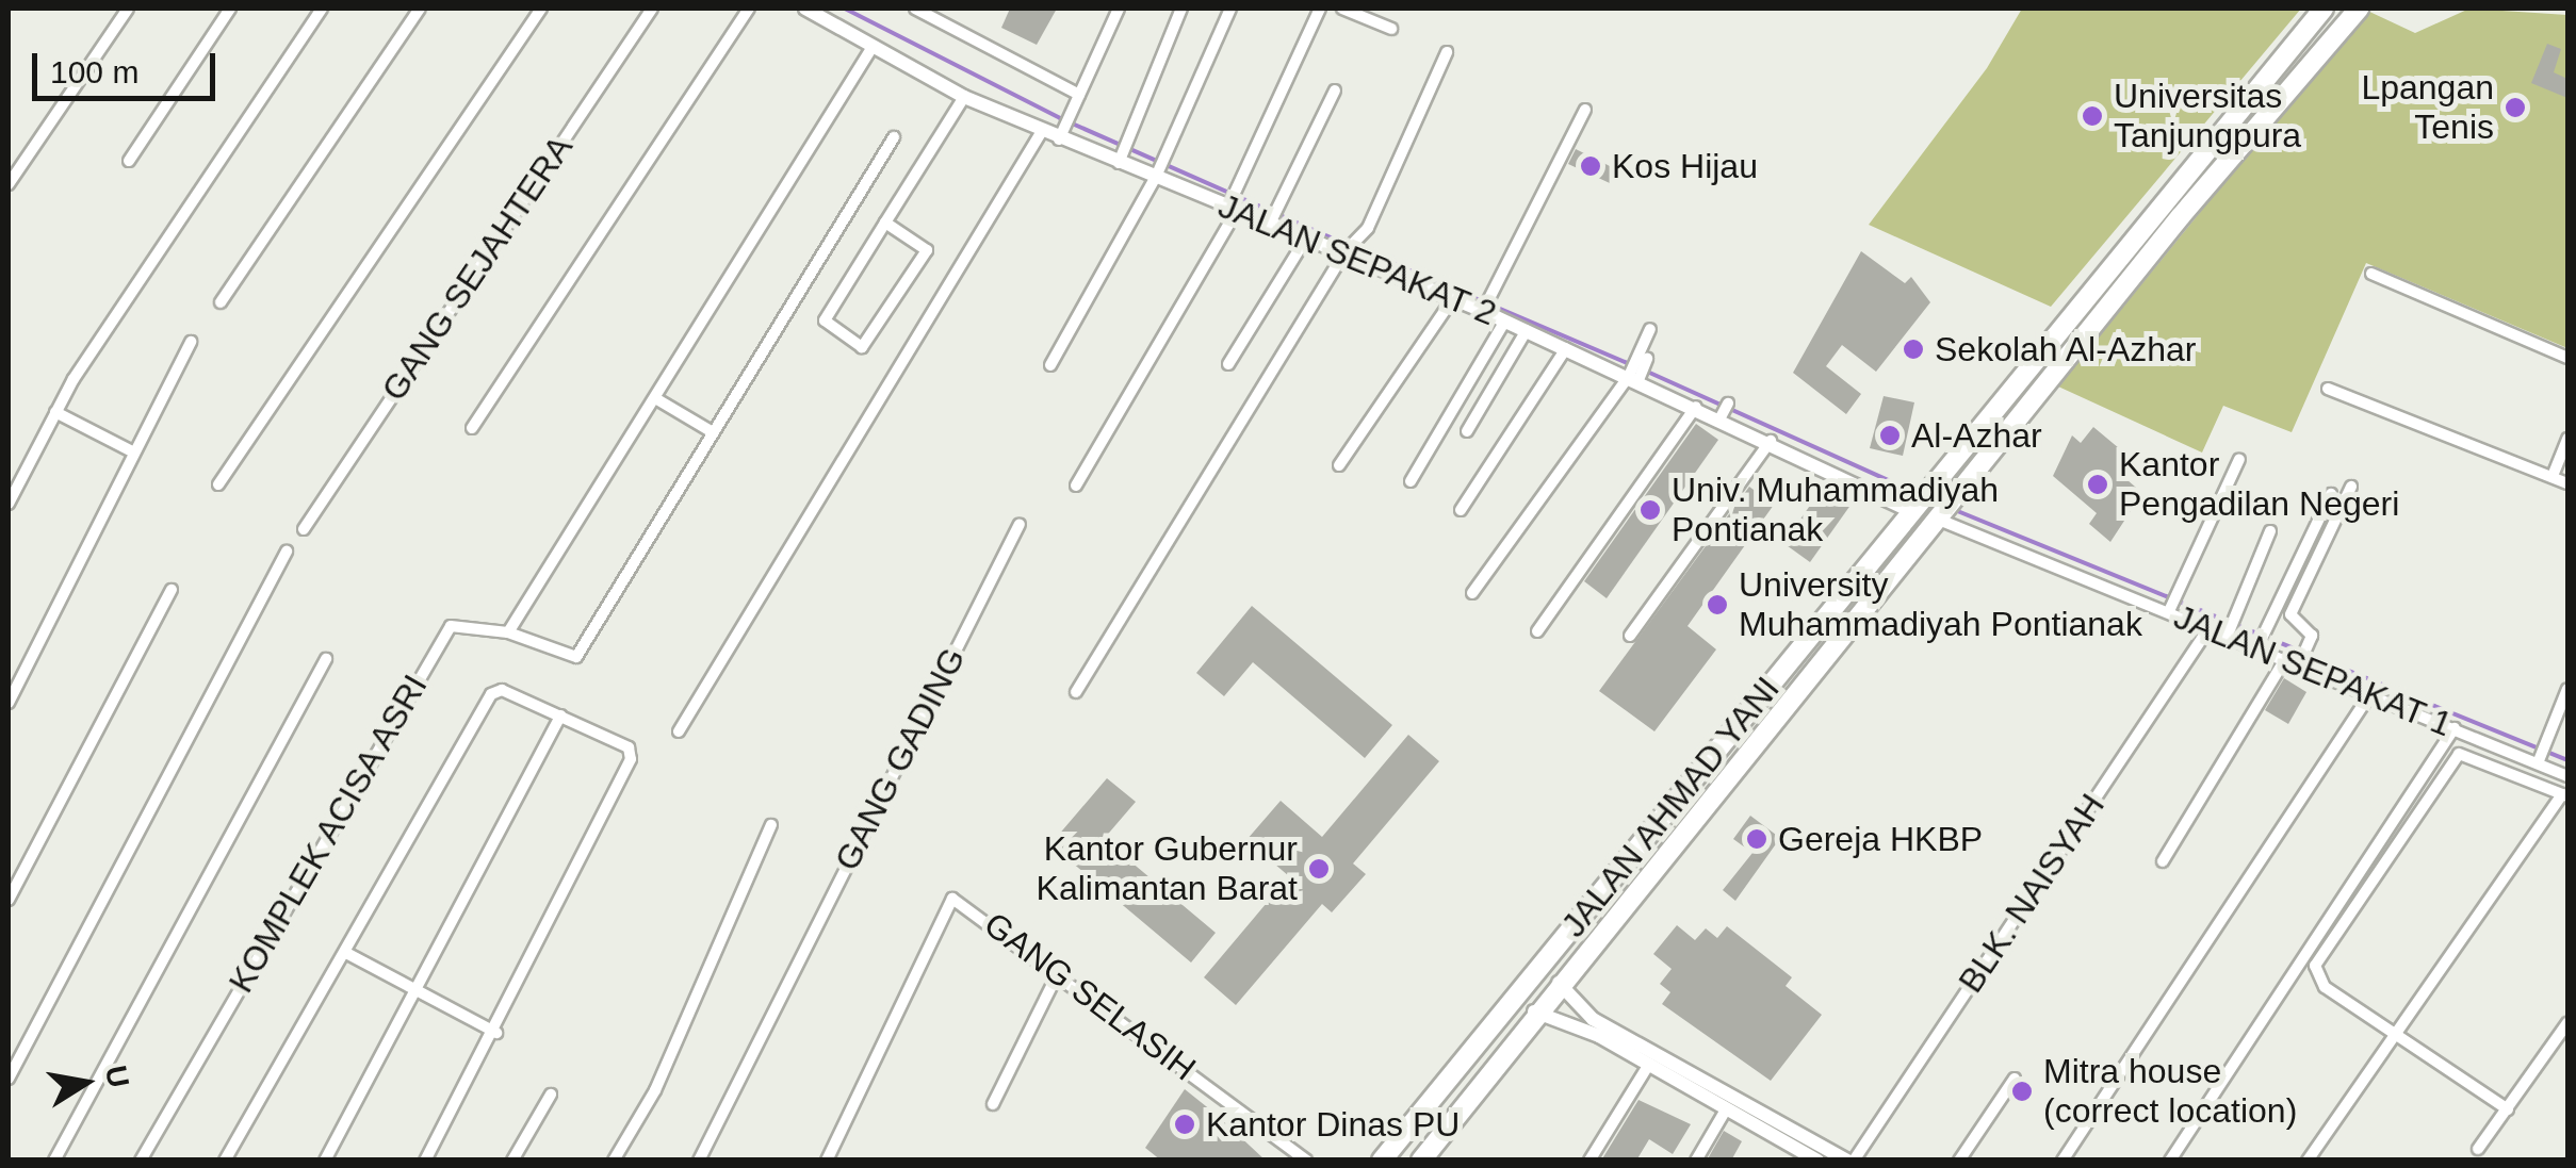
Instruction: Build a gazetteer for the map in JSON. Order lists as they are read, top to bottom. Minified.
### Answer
{"streets":{"highway":["JALAN AHMAD YANI"],"street":["JALAN SEPAKAT 2","GANG SEJAHTERA","JALAN SEPAKAT 1","GANG GADING","KOMPLEK ACISA ASRI","BLK. NAISYAH","GANG SELASIH"]},"crossings":[["JALAN SEPAKAT 2","JALAN AHMAD YANI"],["JALAN SEPAKAT 1","JALAN AHMAD YANI"],["JALAN SEPAKAT 1","BLK. NAISYAH"]],"places":["Lpangan Tenis","Universitas Tanjungpura","Kos Hijau","Sekolah Al-Azhar","Al-Azhar","Kantor Pengadilan Negeri","Univ. Muhammadiyah Pontianak","University Muhammadiyah Pontianak","Gereja HKBP","Kantor Gubernur Kalimantan Barat","Mitra house (correct location)","Kantor Dinas PU"],"scale_bar":"100 m","north":"right"}
